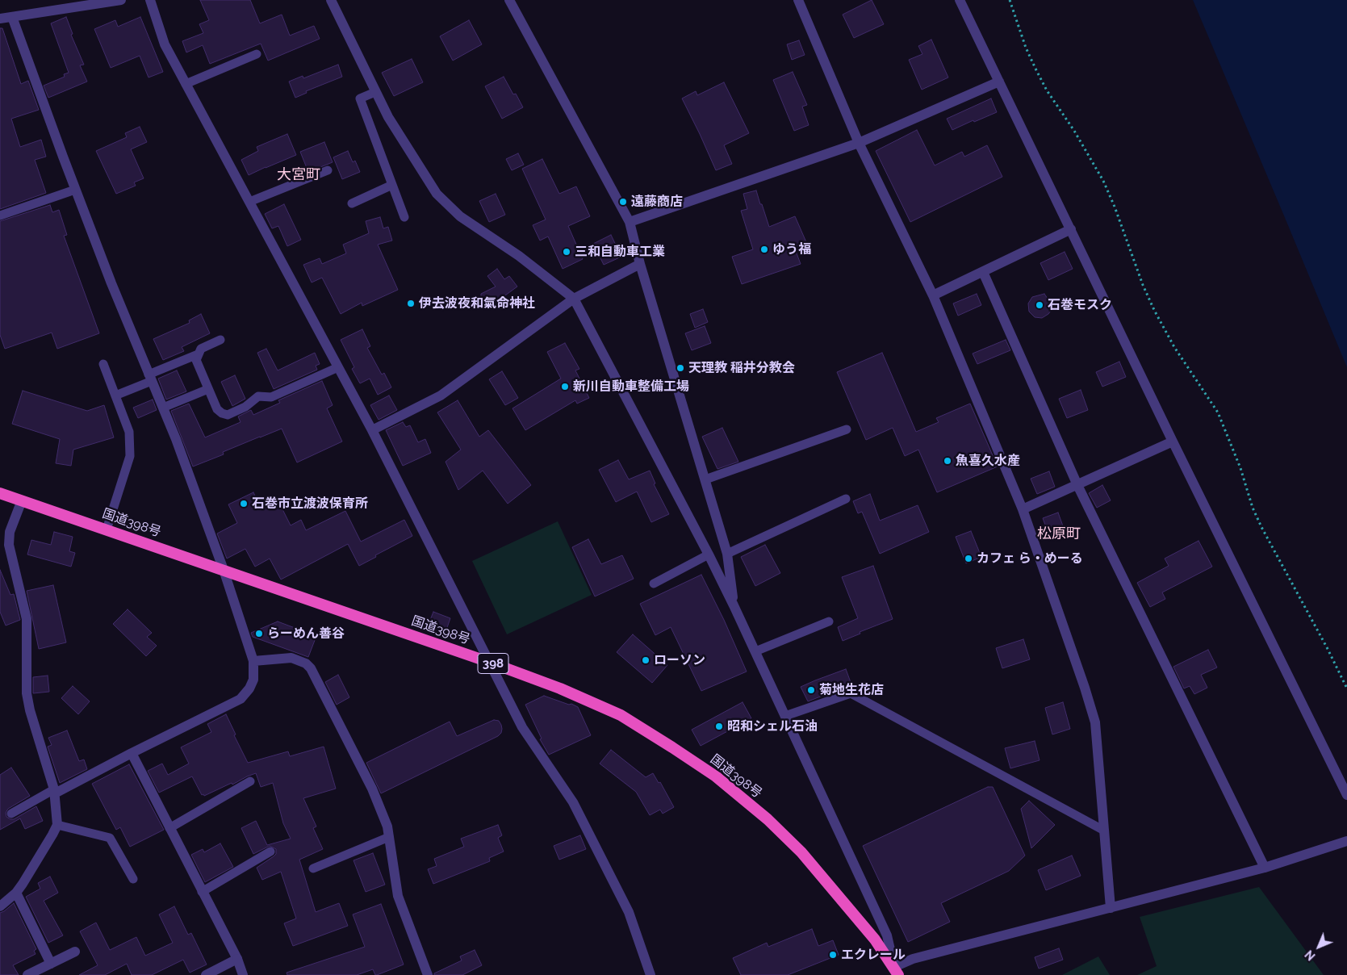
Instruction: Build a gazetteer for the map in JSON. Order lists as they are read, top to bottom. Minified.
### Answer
{"streets":{"highway":["国道398号","398"]},"districts":["大宮町","松原町"],"places":["遠藤商店","ゆう福","三和自動車工業","伊去波夜和氣命神社","石巻モスク","天理教 稲井分教会","新川自動車整備工場","魚喜久水産","石巻市立渡波保育所","カフェ ら・めーる","らーめん善谷","ローソン","菊地生花店","昭和シェル石油","エクレール"],"north":"bottom left"}
